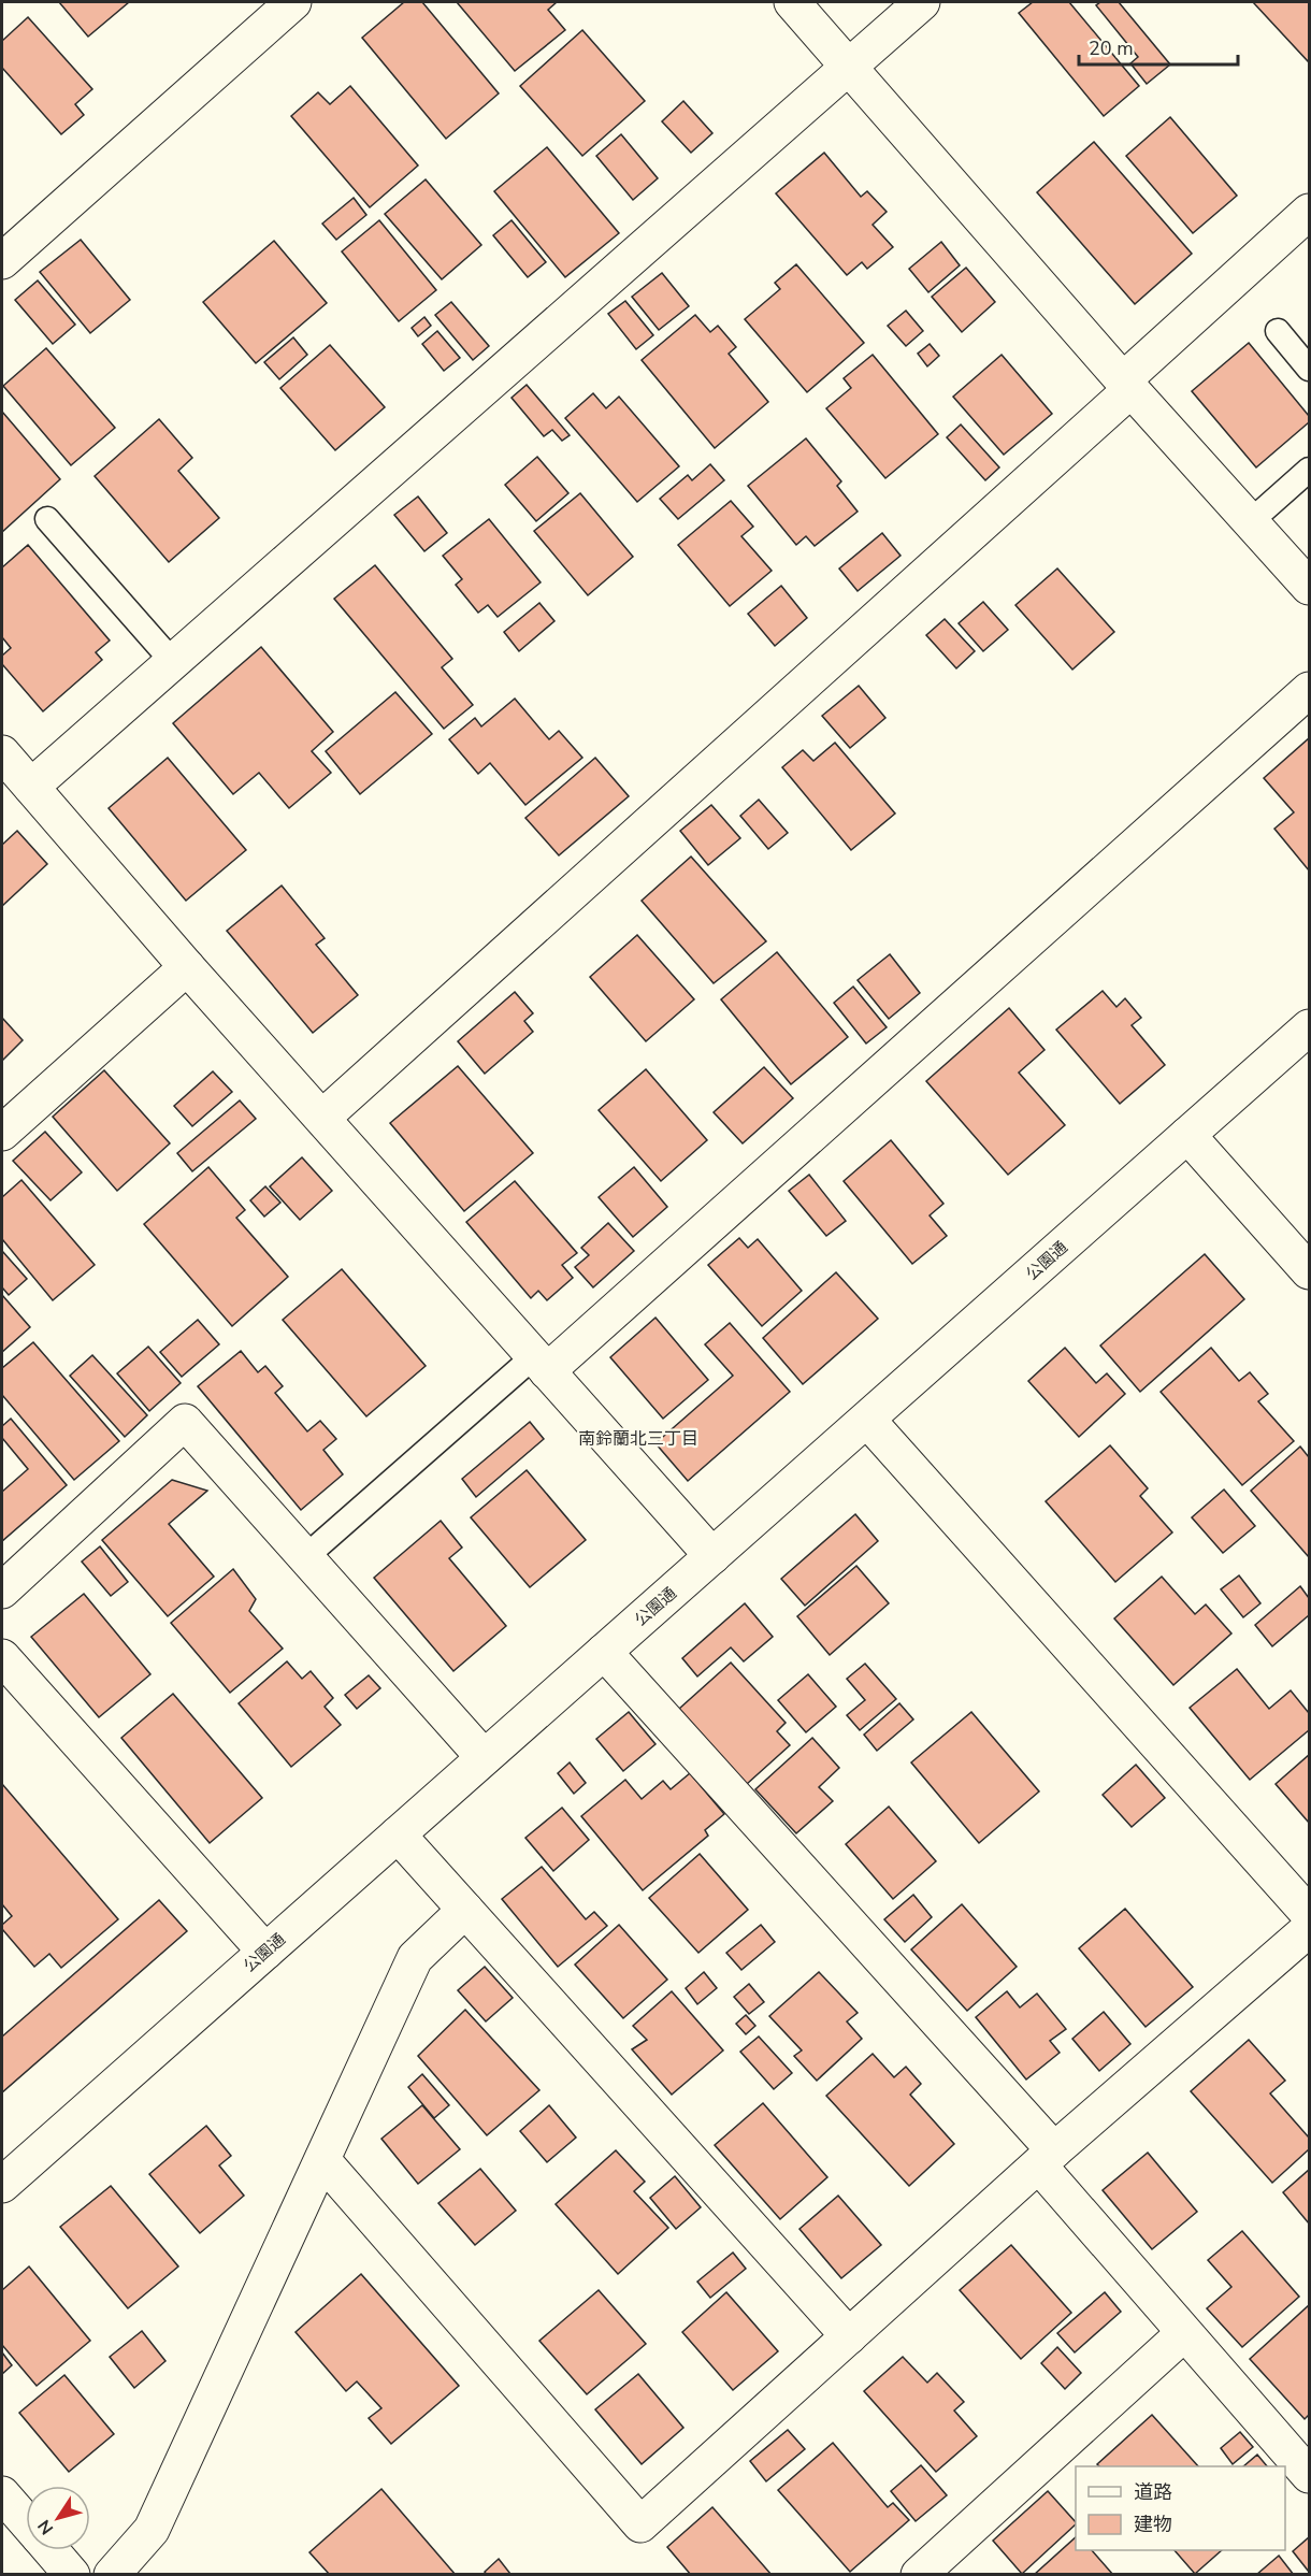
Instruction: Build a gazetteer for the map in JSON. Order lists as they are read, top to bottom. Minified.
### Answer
{"streets":{"street":["公園通"]},"districts":["南鈴蘭北三丁目"],"legend":["道路","建物"],"scale_bar":"20 m","north":"bottom left"}
